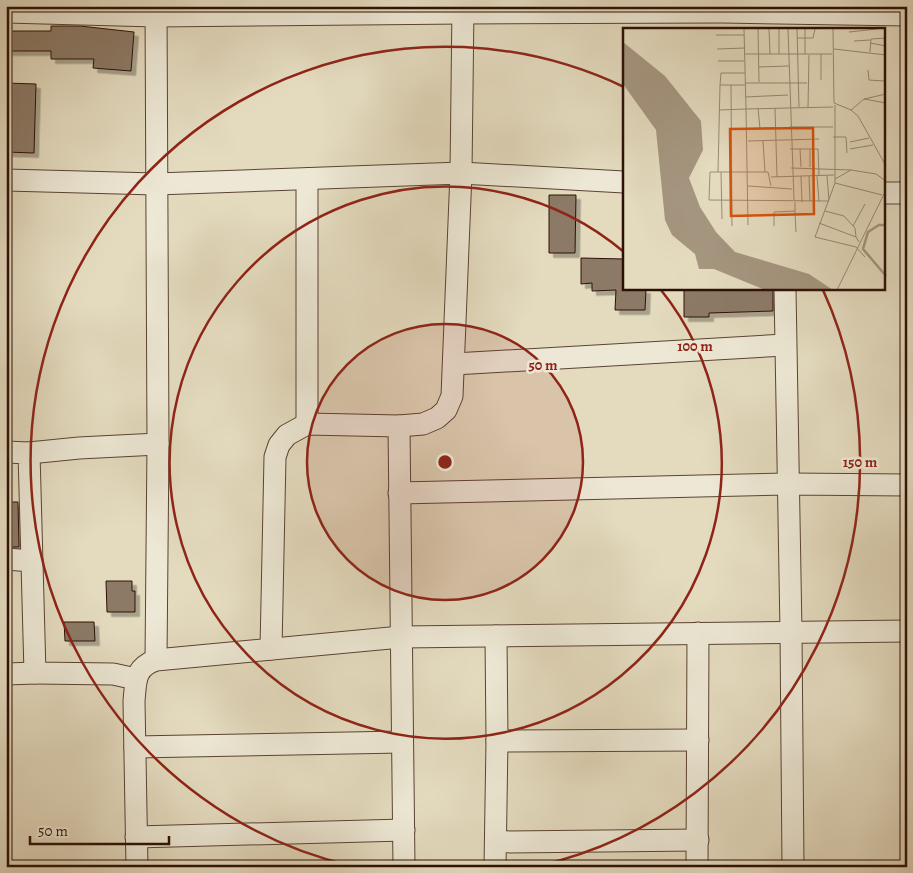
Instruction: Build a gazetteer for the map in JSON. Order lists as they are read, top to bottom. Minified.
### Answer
{"scale_bar":"50 m","rings":["100 m","50 m","150 m"]}
